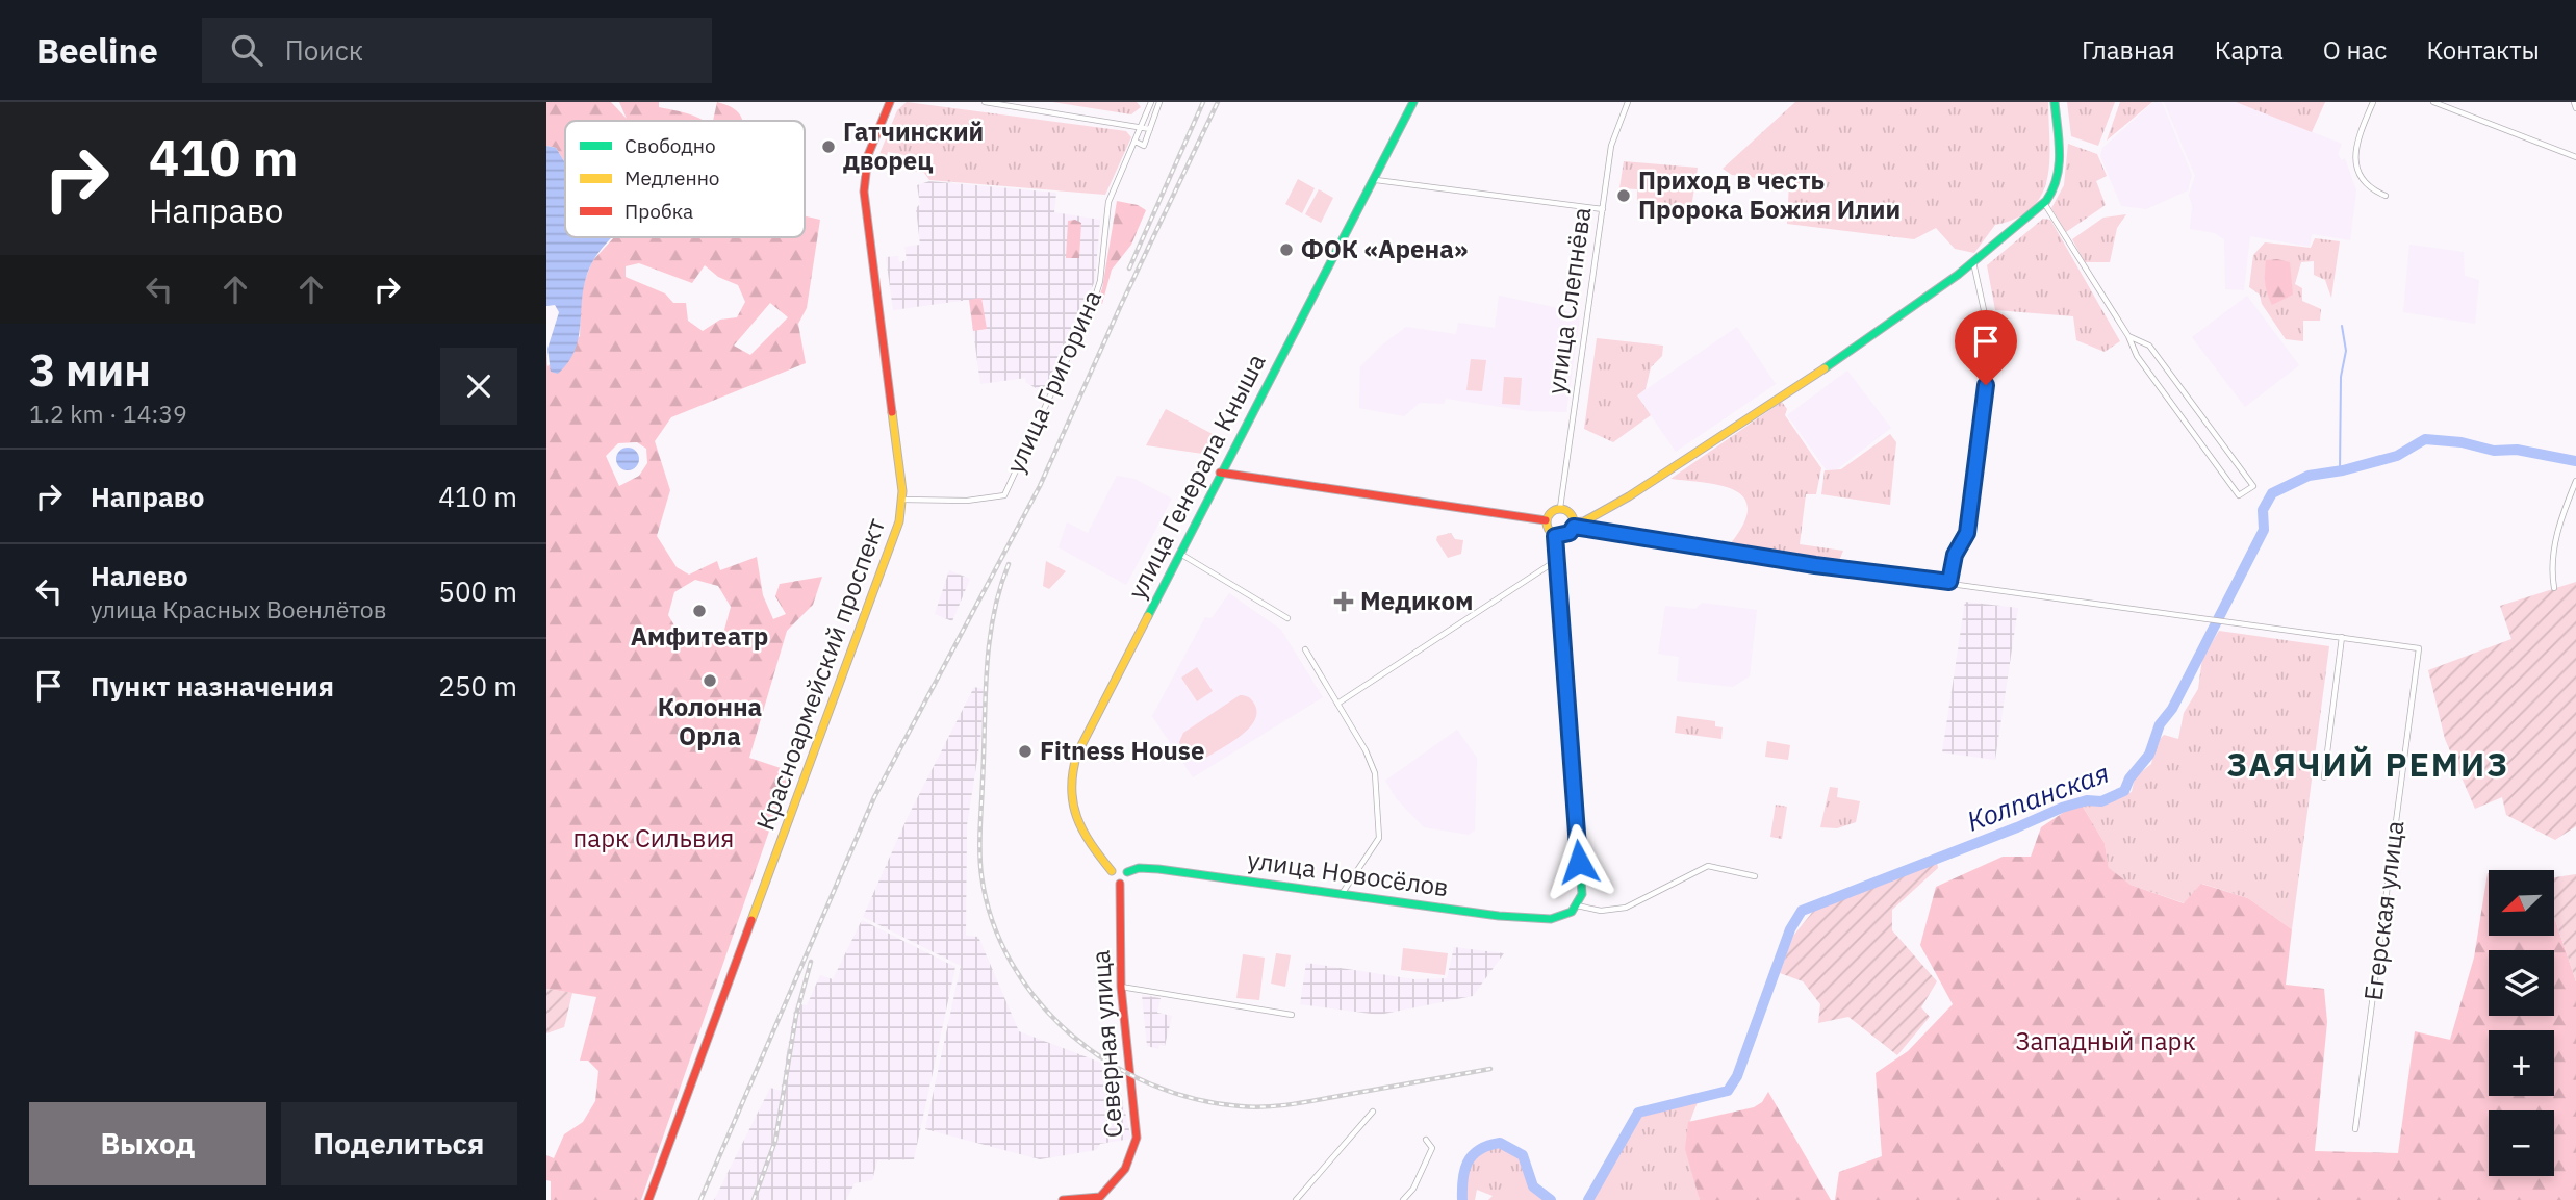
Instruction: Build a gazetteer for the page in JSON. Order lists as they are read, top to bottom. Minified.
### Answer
{"streets":{"street":["улица Слепнёва","улица Григорина","улица Генерала Кныша","Красноармейский проспект","улица Новосёлов","Егерская улица","Северная улица"]},"crossings":[["улица Григорина","Красноармейский проспект"],["улица Генерала Кныша","улица Новосёлов"],["улица Генерала Кныша","Северная улица"],["улица Новосёлов","Северная улица"]],"districts":["ЗАЯЧИЙ РЕМИЗ"],"water":["Колпанская"],"parks":["парк Сильвия","Западный парк"],"places":{"other":["Гатчинский дворец","Приход в честь Пророка Божия Илии","ФОК «Арена»","Амфитеатр","Колонна Орла","Fitness House"],"health":["Медиком"]},"legend":["Свободно","Медленно","Пробка"],"north":"bottom left","page":{"header":"Beeline","search":"Поиск","nav":["Главная","Карта","О нас","Контакты"],"turn":["410 m","Направо"],"heading":["3 мин","1.2 km · 14:39"],"list":[{"name":"Направо","value":"410 m"},{"name":"Налево","note":"улица Красных Военлётов","value":"500 m"},{"name":"Пункт назначения","value":"250 m"}],"map_buttons":["+","−"],"buttons":["Выход","Поделиться"]}}
